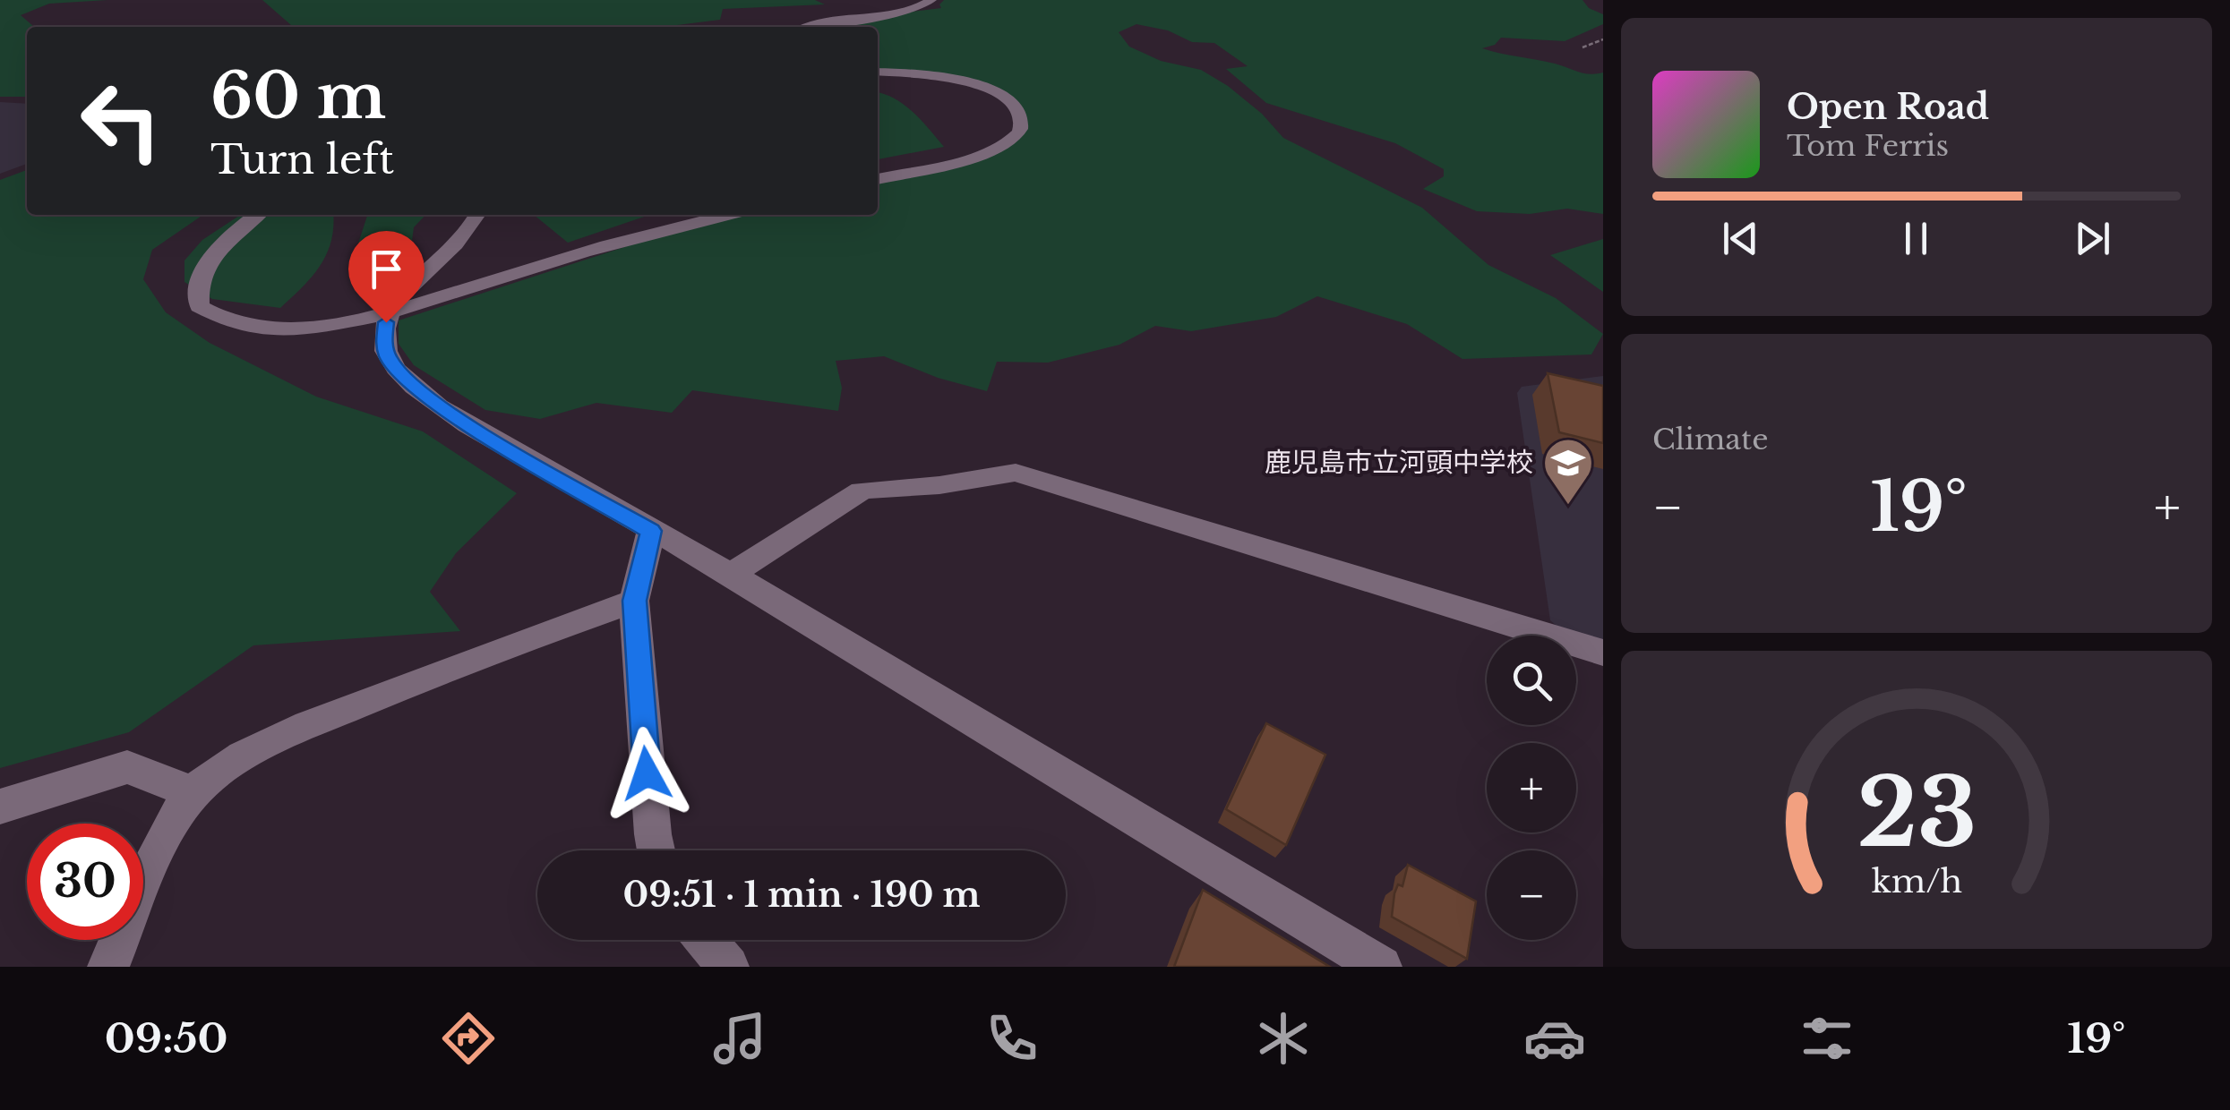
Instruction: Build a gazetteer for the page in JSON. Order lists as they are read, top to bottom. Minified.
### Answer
{"places":{"school or university":["鹿児島市立河頭中学校"]},"page":{"turn":["60 m","Turn left"],"song":["Open Road","Tom Ferris"],"tile":"Climate","heat":["−","19°","+"],"map_buttons":["+","−"],"limit":"30","trip":"09:51 · 1 min · 190 m","tabs":["09:50","19°"],"gauge":["23","km/h"]}}
